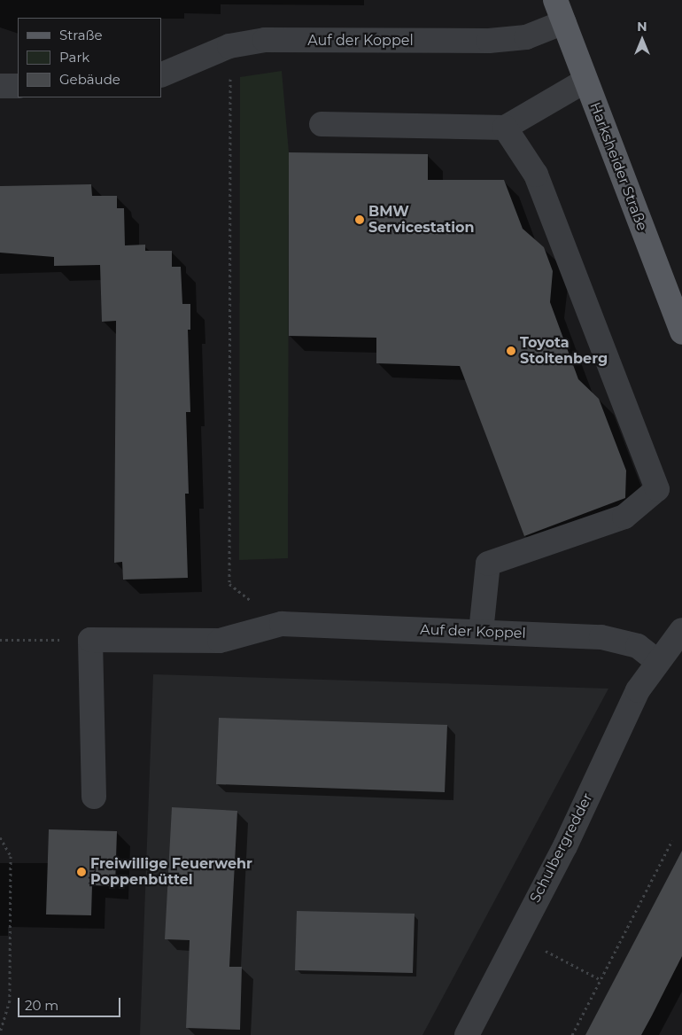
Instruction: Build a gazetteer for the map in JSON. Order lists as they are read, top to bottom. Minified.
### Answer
{"streets":{"main road":["Harksheider Straße"],"street":["Auf der Koppel","Schulbergredder"]},"crossings":[["Auf der Koppel","Harksheider Straße"],["Auf der Koppel","Schulbergredder"]],"places":["BMW Servicestation","Toyota Stoltenberg","Freiwillige Feuerwehr Poppenbüttel"],"legend":["Straße","Park","Gebäude"],"scale_bar":"20 m","north":"top"}
